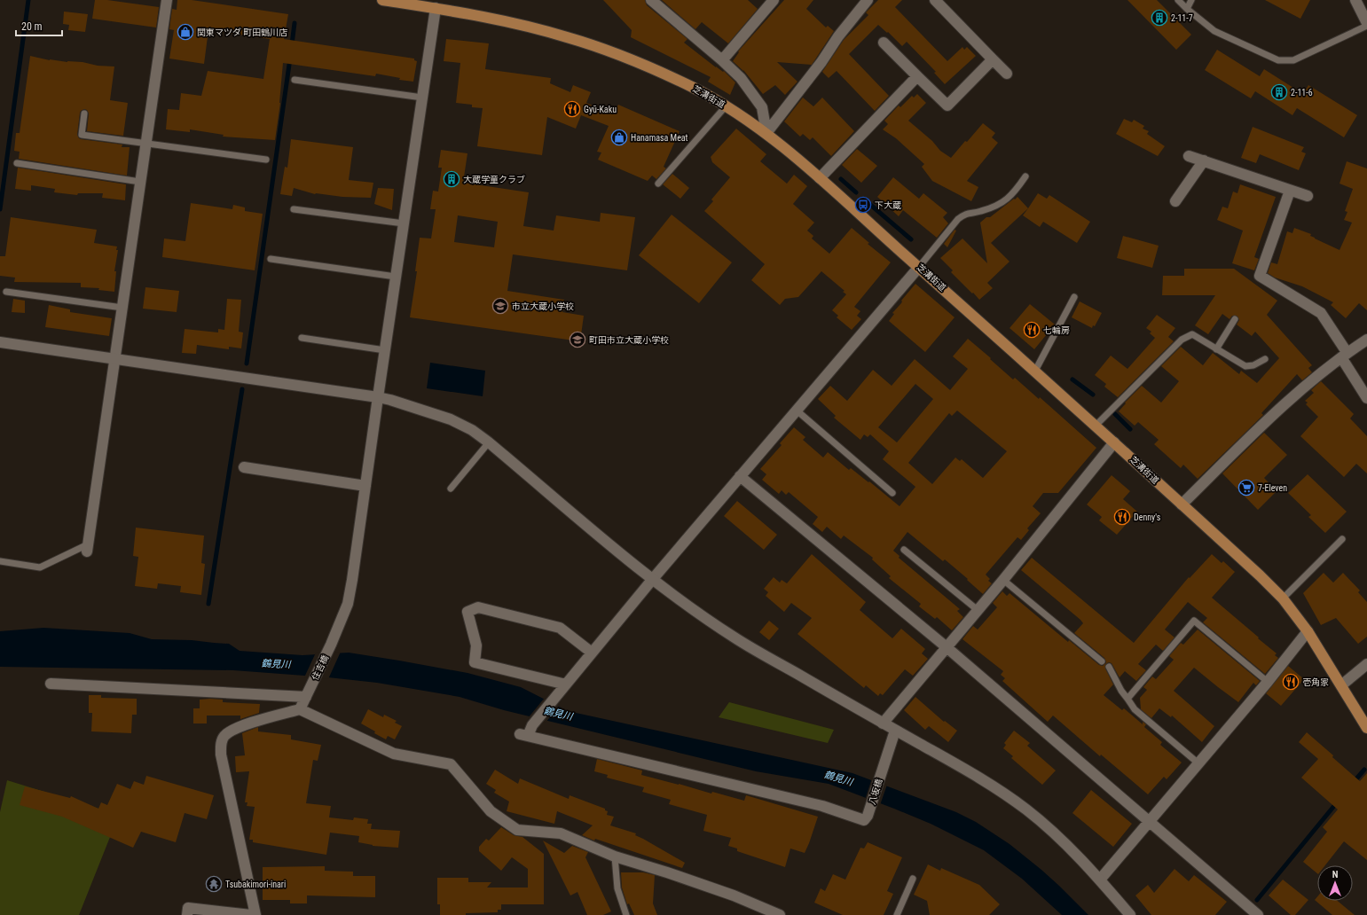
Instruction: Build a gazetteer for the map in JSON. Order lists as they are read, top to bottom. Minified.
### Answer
{"streets":{"main road":["芝溝街道"],"street":["住吉橋","八坂橋"]},"crossings":[["芝溝街道","住吉橋"]],"water":["鶴見川"],"places":{"building":["2-11-7","2-11-6","大蔵学童クラブ"],"shop":["関東マツダ 町田鶴川店","Hanamasa Meat"],"restaurant":["Gyū-Kaku","七輪房","Denny's","壱角家"],"bus stop":["下大蔵"],"school or university":["市立大蔵小学校","町田市立大蔵小学校"],"supermarket":["7-Eleven"],"temple":["Tsubakimori-inari"]},"scale_bar":"20 m","north":"top"}
